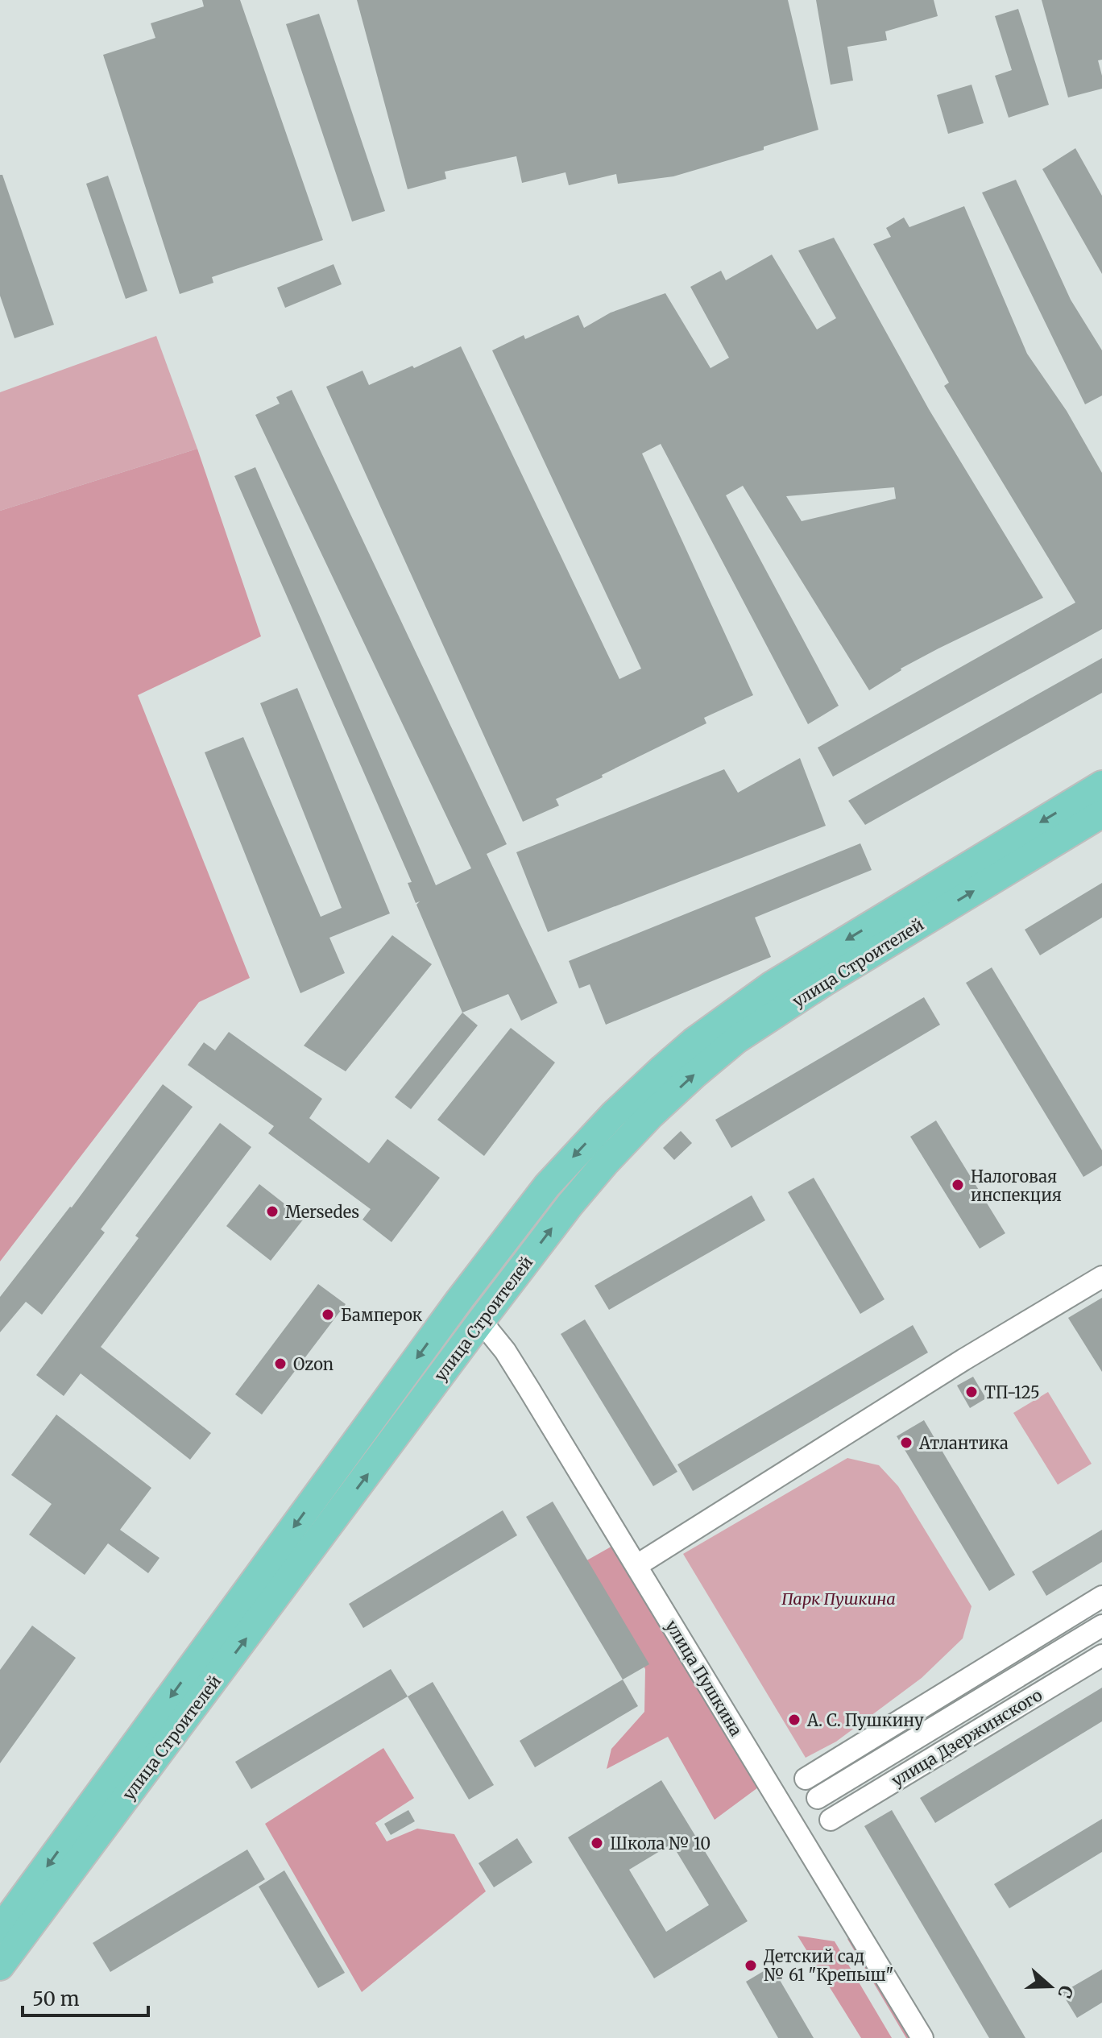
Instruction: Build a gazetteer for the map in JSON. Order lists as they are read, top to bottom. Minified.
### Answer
{"streets":{"main road":["улица Строителей"],"street":["улица Пушкина","улица Дзержинского"]},"crossings":[["улица Строителей","улица Пушкина"]],"parks":["Парк Пушкина"],"places":["Налоговая инспекция","Mersedes","Бамперок","Ozon","ТП-125","Атлантика","А. С. Пушкину","Школа № 10","Детский сад № 61 \"Крепыш\""],"scale_bar":"50 m","north":"right"}
